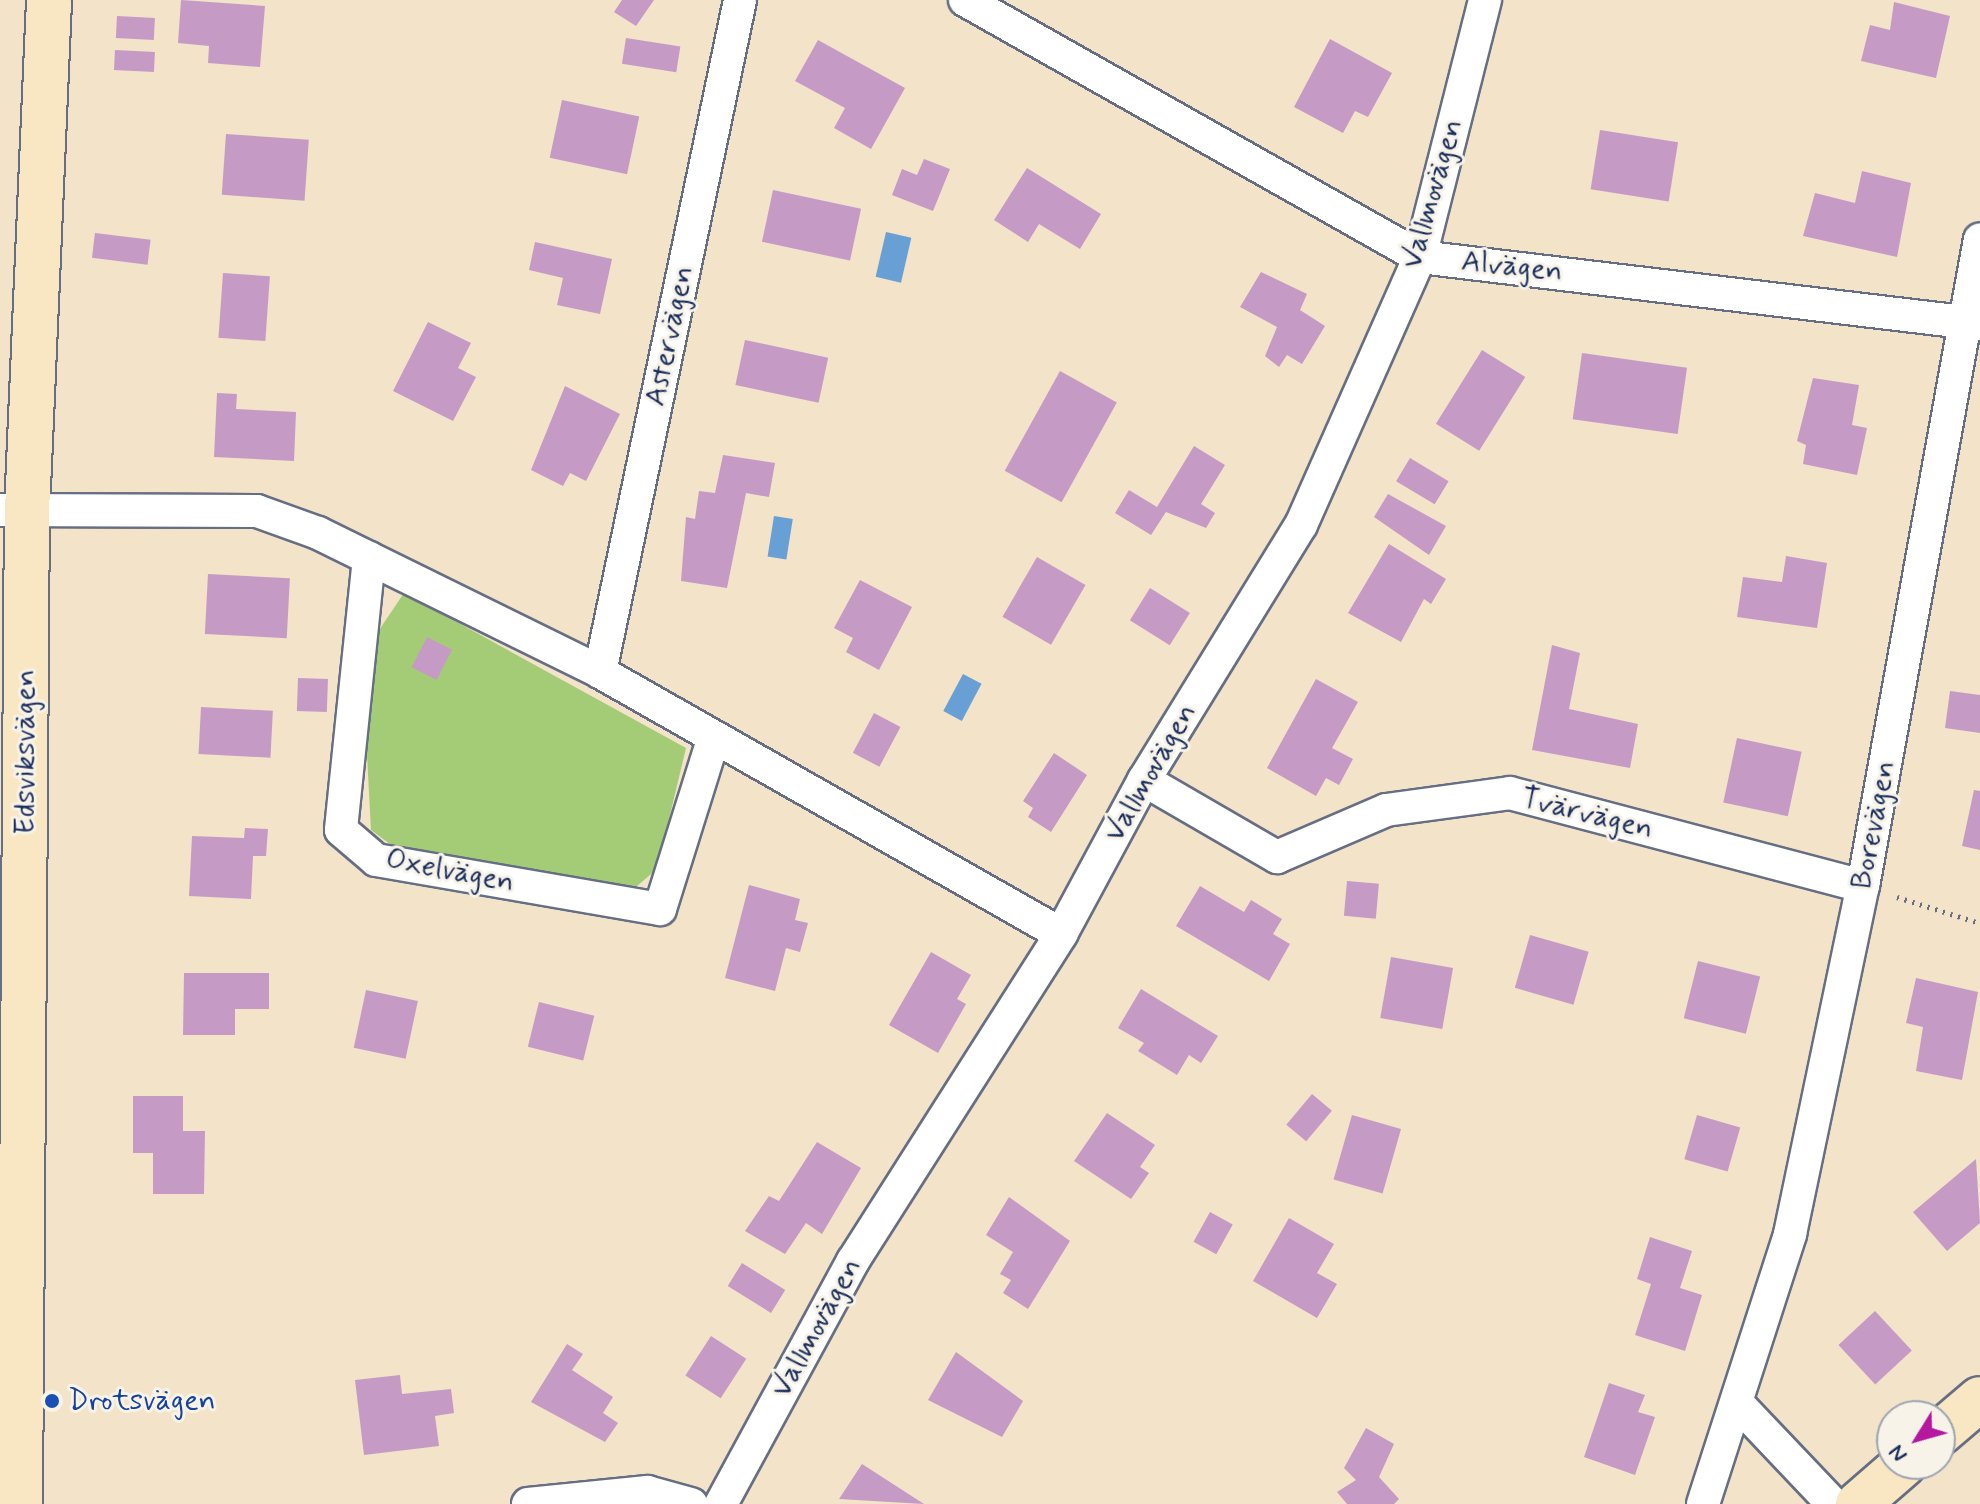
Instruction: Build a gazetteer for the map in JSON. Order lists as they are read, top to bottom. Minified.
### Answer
{"streets":{"street":["Vallmovägen","Alvägen","Astervägen","Edsviksvägen","Tvärvägen","Borevägen","Oxelvägen"]},"crossings":[["Vallmovägen","Alvägen"],["Vallmovägen","Tvärvägen"],["Alvägen","Borevägen"],["Tvärvägen","Borevägen"]],"places":["Drotsvägen"],"north":"bottom left"}
